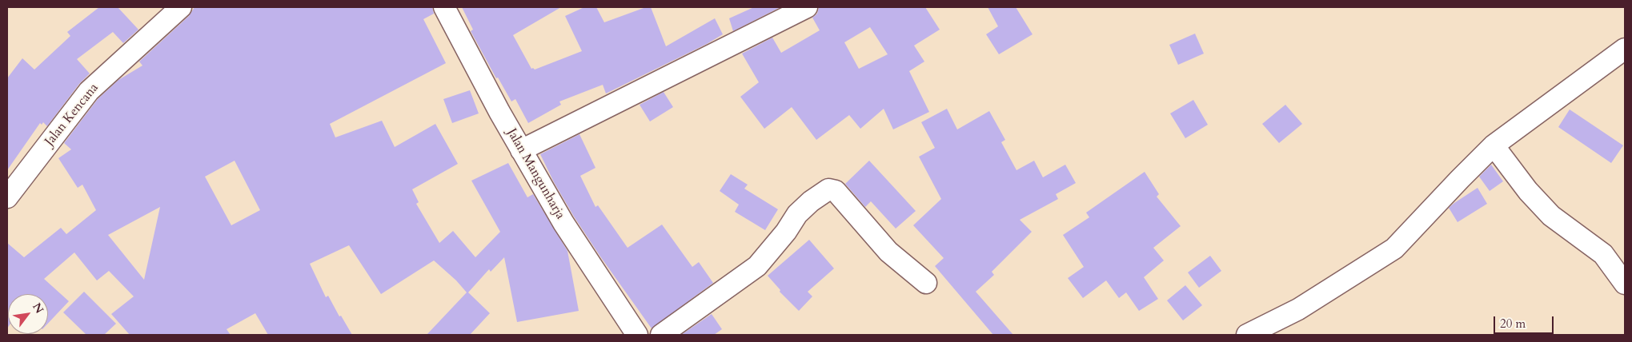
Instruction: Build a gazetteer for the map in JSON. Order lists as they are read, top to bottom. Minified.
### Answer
{"streets":{"street":["Jalan Kencana","Jalan Mangunharja"]},"scale_bar":"20 m","north":"top right"}
